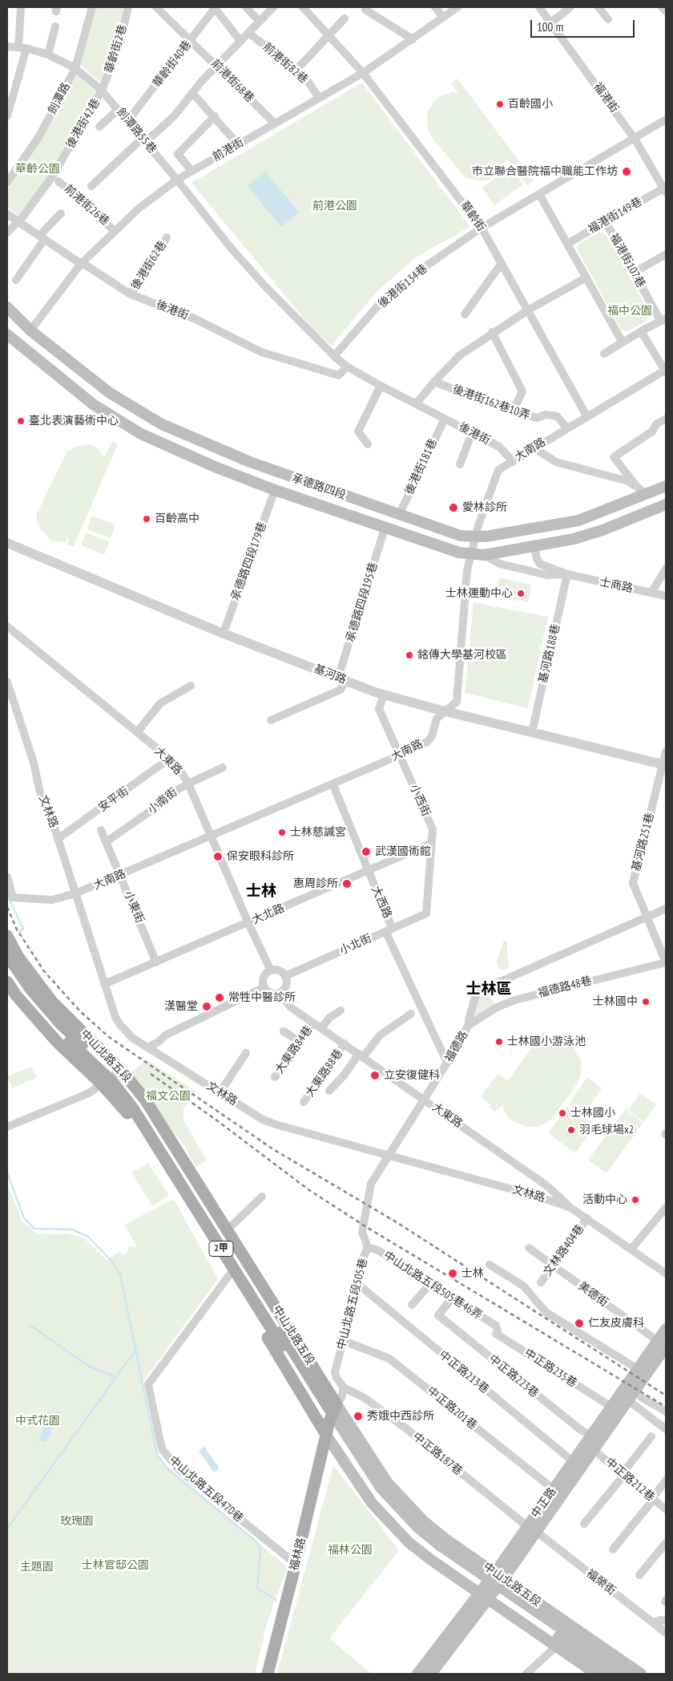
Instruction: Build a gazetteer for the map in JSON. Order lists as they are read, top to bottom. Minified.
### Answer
{"streets":{"main road":["承德路四段","中山北路五段","2甲","中正路","福林路"],"street":["華齡街2巷","前港街82巷","華齡街40巷","前港街68巷","福港街","劍潭路","後港街42巷","劍潭路55巷","前港街","前港街26巷","福港街149巷","華齡街","福港街107巷","後港街62巷","後港街134巷","後港街","後港街162巷10弄","大南路","後港街181巷","承德路四段179巷","士商路","承德路四段195巷","基河路188巷","基河路","大東路","安平街","小西街","小南街","文林路","基河路251巷","大西路","小東街","大北路","小北街","福德路48巷","福德路","大東路84巷","大東路88巷","文林路404巷","中山北路五段505巷46弄","美德街","中山北路五段505巷","中正路235巷","中正路213巷","中正路223巷","中正路201巷","中正路187巷","中正路212巷","中山北路五段470巷","福榮街"]},"crossings":[["華齡街2巷","後港街42巷"],["華齡街2巷","劍潭路55巷"],["前港街82巷","前港街"],["華齡街40巷","前港街68巷"],["華齡街40巷","劍潭路55巷"],["前港街68巷","前港街"],["福港街","福港街149巷"],["福港街","後港街134巷"],["劍潭路","劍潭路55巷"],["後港街42巷","劍潭路55巷"],["後港街42巷","後港街"],["劍潭路55巷","前港街"],["劍潭路55巷","後港街"],["前港街","前港街26巷"],["前港街","華齡街"],["前港街","後港街"],["前港街","承德路四段"],["福港街149巷","福港街107巷"],["華齡街","後港街134巷"],["華齡街","大南路"],["後港街62巷","後港街"],["後港街134巷","後港街"],["後港街","大南路"],["後港街","後港街181巷"],["後港街162巷10弄","大南路"],["大南路","承德路四段"],["大南路","基河路"],["大南路","大東路"],["大南路","小西街"],["大南路","文林路"],["大南路","大西路"],["大南路","小東街"],["後港街181巷","承德路四段"],["承德路四段","承德路四段179巷"],["承德路四段","士商路"],["承德路四段","承德路四段195巷"],["承德路四段179巷","基河路"],["士商路","基河路188巷"],["承德路四段195巷","基河路"],["基河路188巷","基河路"],["基河路","小西街"],["基河路","基河路251巷"],["大東路","安平街"],["大東路","小南街"],["大東路","文林路"],["大東路","大北路"],["大東路","小北街"],["大東路","福德路"],["大東路","大東路84巷"],["大東路","大東路88巷"],["安平街","文林路"],["小西街","大北路"],["小西街","小北街"],["小南街","小東街"],["文林路","大北路"],["文林路","福德路"],["文林路","文林路404巷"],["基河路251巷","福德路48巷"],["基河路251巷","福德路"],["大西路","大北路"],["大西路","小北街"],["大西路","福德路"],["小東街","大北路"],["福德路48巷","福德路"],["福德路","中山北路五段505巷"],["中山北路五段","中山北路五段470巷"],["中山北路五段","中正路"],["中山北路五段","福林路"],["文林路404巷","美德街"],["中山北路五段505巷46弄","中山北路五段505巷"],["中山北路五段505巷46弄","中正路235巷"],["中山北路五段505巷46弄","中正路223巷"],["美德街","中正路"],["中山北路五段505巷","中正路213巷"],["中山北路五段505巷","中正路201巷"],["中山北路五段505巷","中正路187巷"],["中正路235巷","中正路"],["中正路213巷","中正路"],["中正路223巷","中正路"],["中正路201巷","中正路"],["中正路187巷","中正路"],["中正路187巷","福榮街"],["中正路212巷","中正路"],["中山北路五段470巷","福林路"],["中正路","福榮街"]],"districts":["士林","士林區"],"parks":["華齡公園","前港公園","福中公園","福文公園","中式花園","玫瑰園","福林公園","士林官邸公園","主題園"],"places":["百齡國小","市立聯合醫院福中職能工作坊","臺北表演藝術中心","愛林診所","百齡高中","士林運動中心","銘傳大學基河校區","士林慈諴宮","武漢國術館","保安眼科診所","惠周診所","常牲中醫診所","士林國中","漢醫堂","士林國小游泳池","立安復健科","士林國小","羽毛球場x2","活動中心","士林","仁友皮膚科","秀娥中西診所"],"scale_bar":"100 m"}
